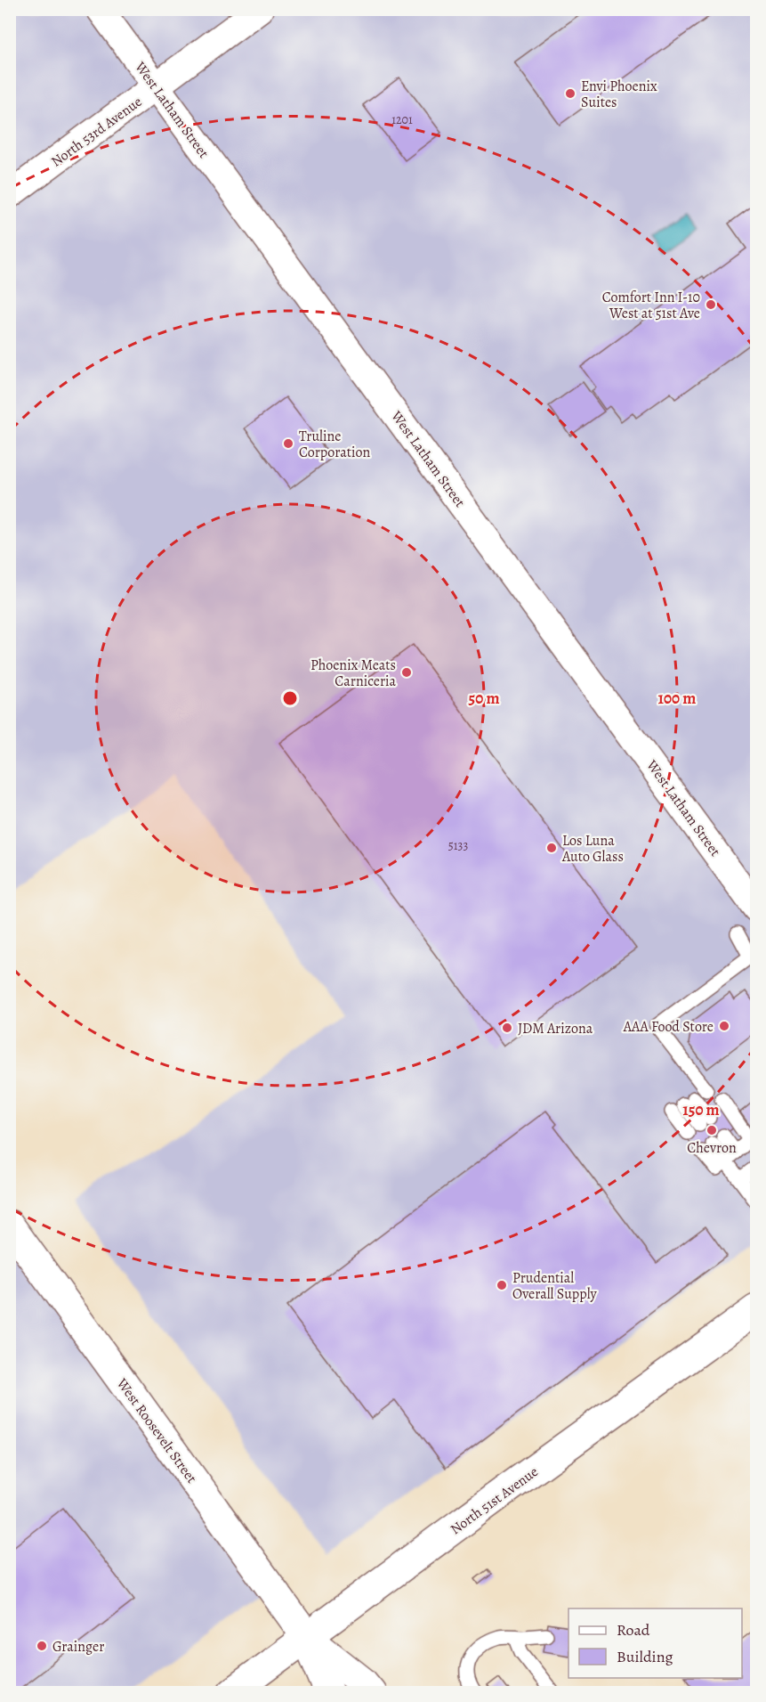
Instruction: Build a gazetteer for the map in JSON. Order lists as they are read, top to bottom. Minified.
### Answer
{"streets":{"street":["West Latham Street","North 53rd Avenue","West Roosevelt Street","North 51st Avenue"]},"crossings":[["West Latham Street","North 53rd Avenue"],["West Roosevelt Street","North 51st Avenue"]],"places":["Envi Phoenix Suites","Comfort Inn I-10 West at 51st Ave","Truline Corporation","Phoenix Meats Carniceria","Los Luna Auto Glass","AAA Food Store","JDM Arizona","Chevron","Prudential Overall Supply","Grainger"],"house_numbers":["1201","5133"],"legend":["Road","Building"],"rings":["50 m","100 m","150 m"]}
